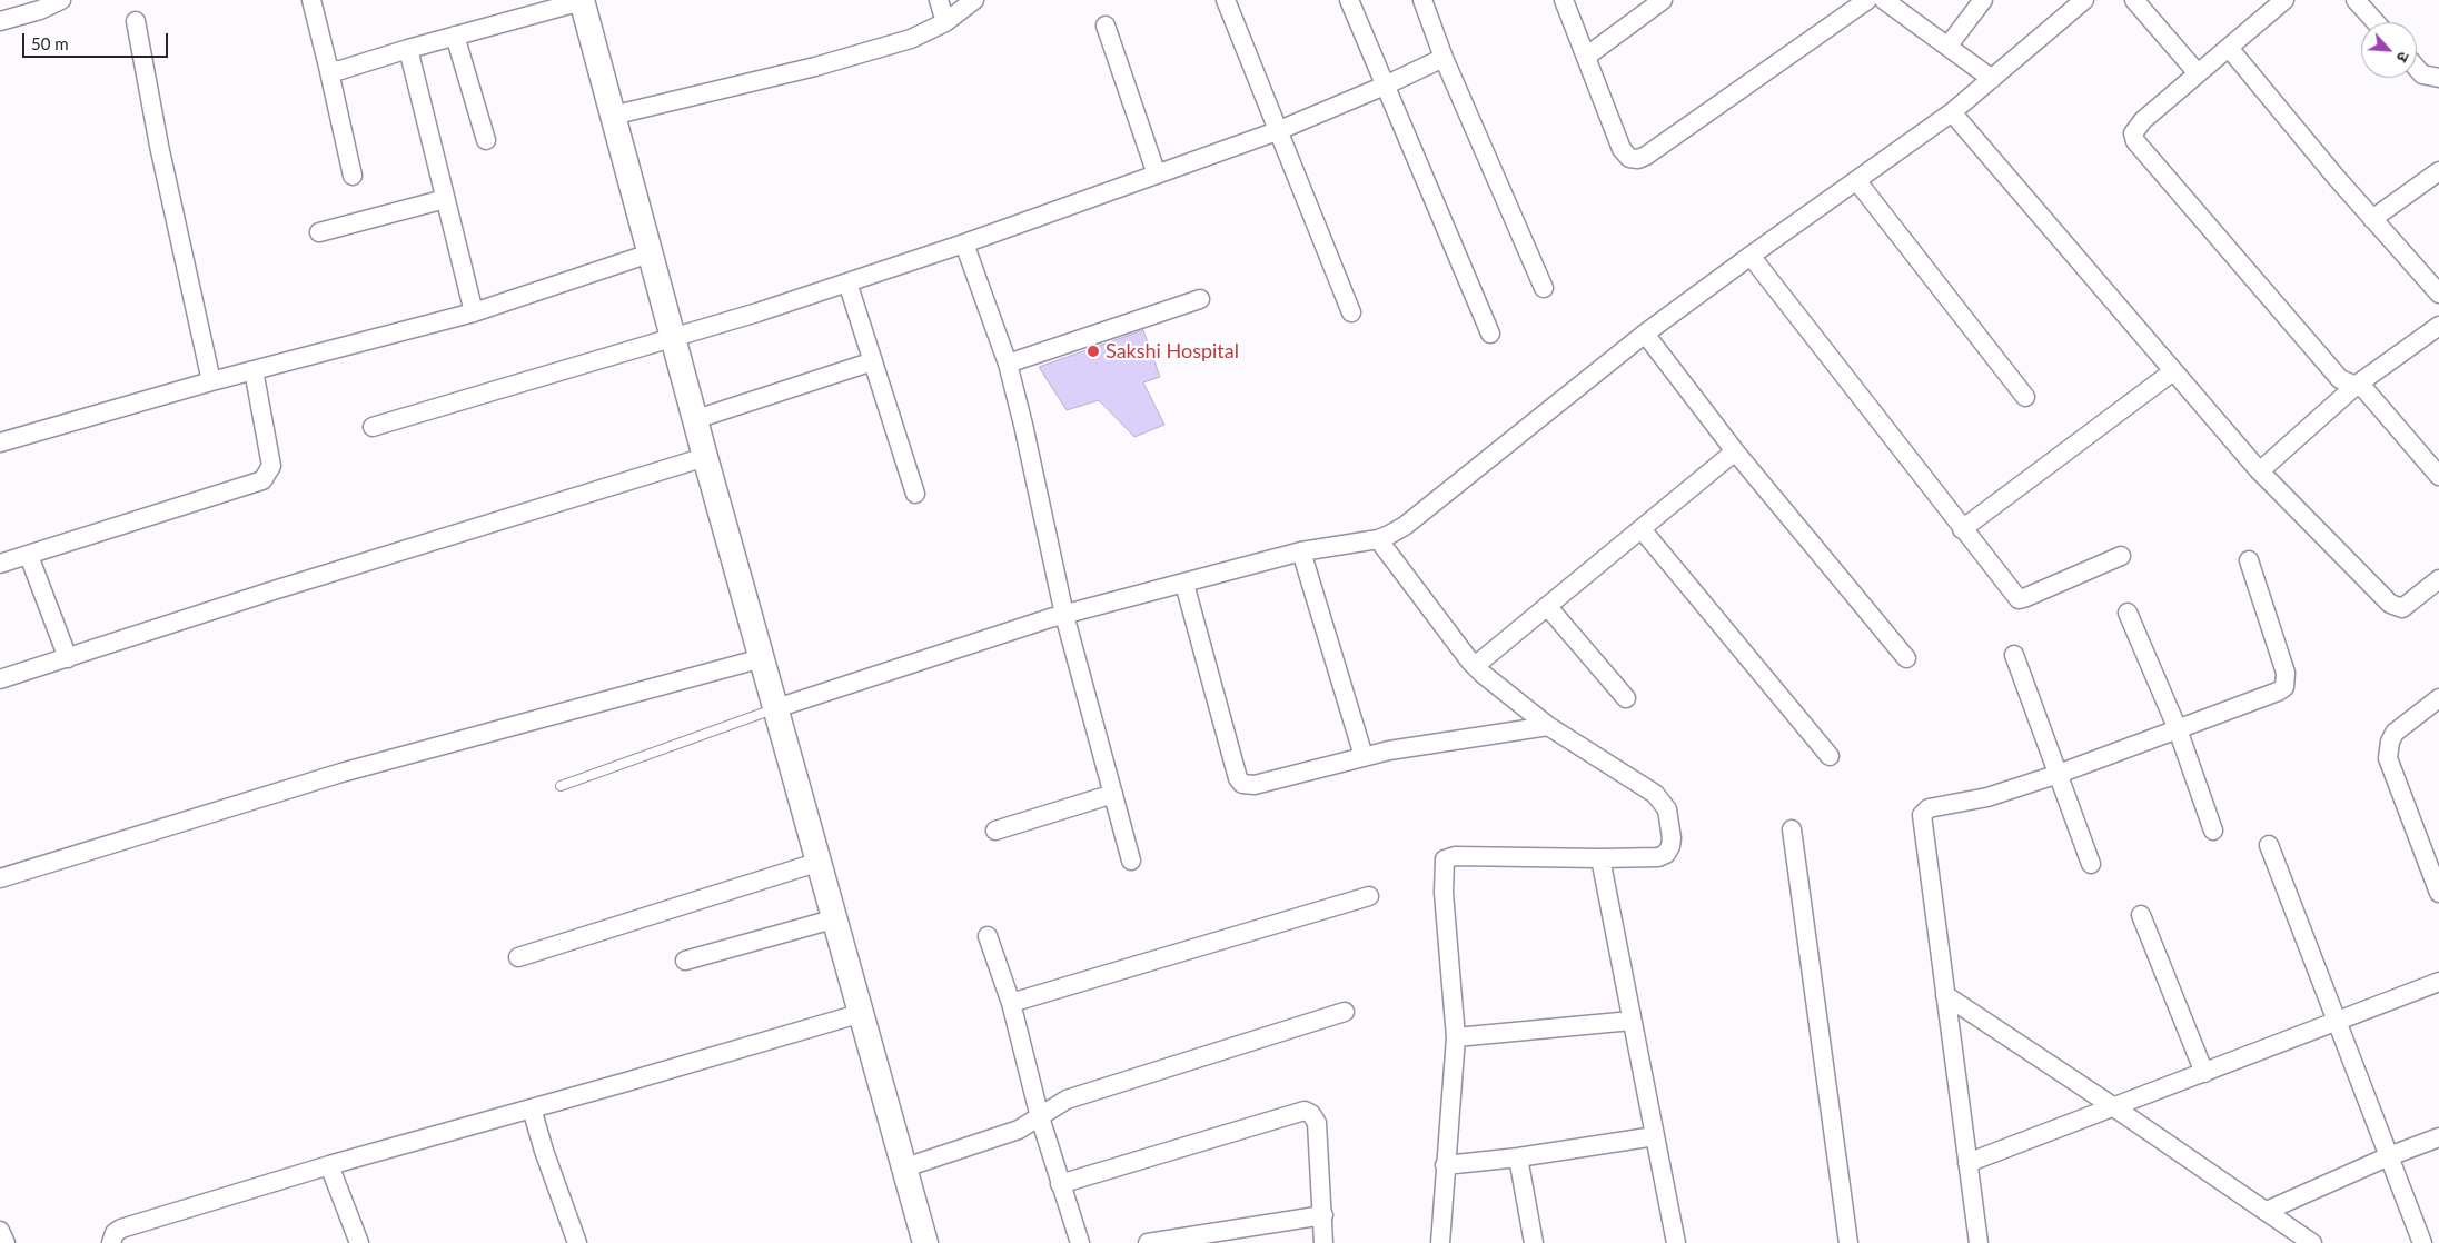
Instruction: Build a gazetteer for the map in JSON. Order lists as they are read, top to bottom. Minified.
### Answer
{"places":["Sakshi Hospital"],"scale_bar":"50 m","north":"bottom right"}
